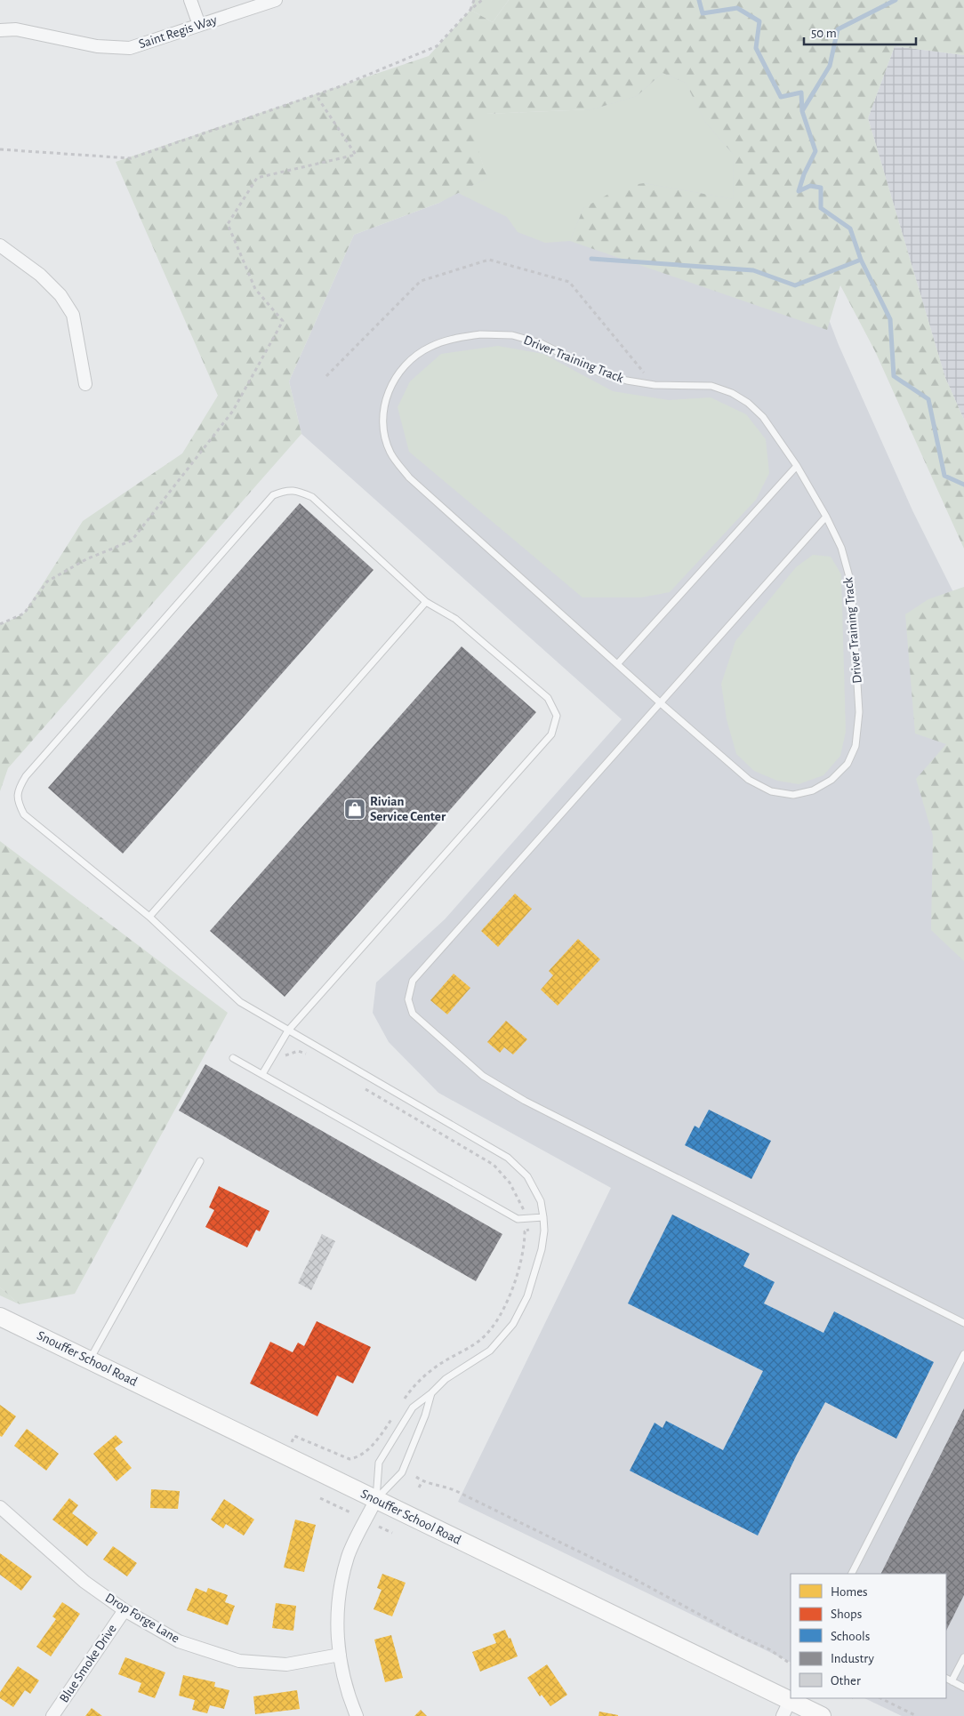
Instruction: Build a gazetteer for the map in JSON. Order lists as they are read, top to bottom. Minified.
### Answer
{"streets":{"main road":["Snouffer School Road"],"street":["Saint Regis Way","Drop Forge Lane","Blue Smoke Drive"],"lane":["Driver Training Track"]},"crossings":[["Drop Forge Lane","Blue Smoke Drive"]],"places":{"shop":["Rivian Service Center"]},"legend":["Homes","Shops","Schools","Industry","Other"],"scale_bar":"50 m"}
